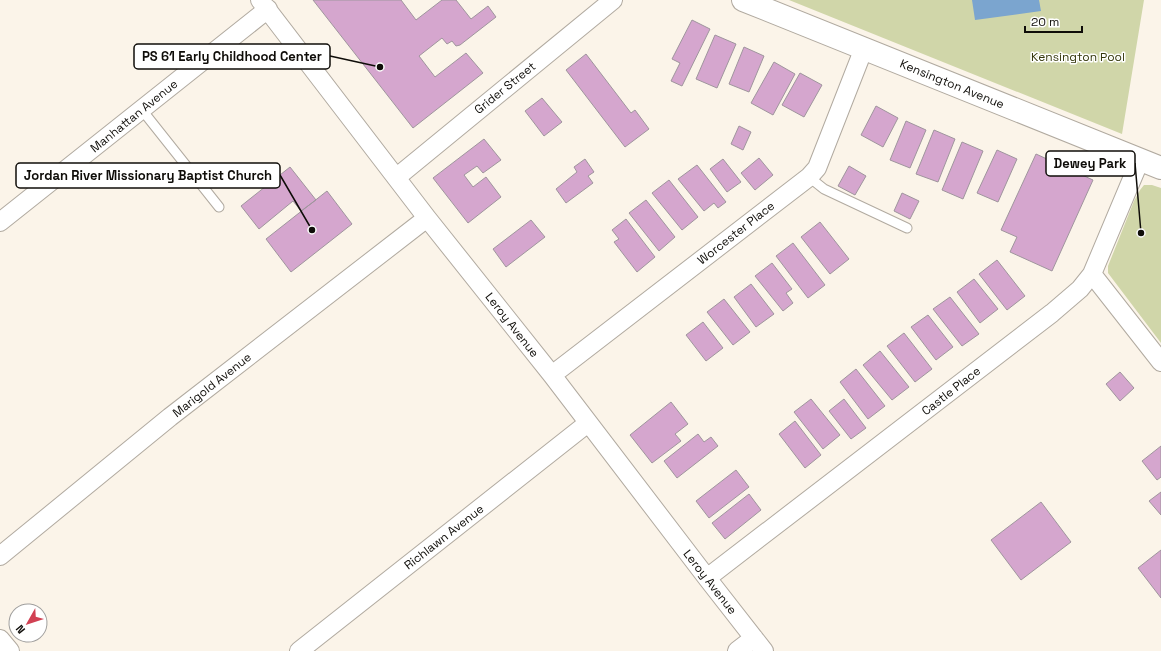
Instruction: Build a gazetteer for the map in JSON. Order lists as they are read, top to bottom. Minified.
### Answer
{"streets":{"street":["Kensington Avenue","Grider Street","Manhattan Avenue","Worcester Place","Leroy Avenue","Marigold Avenue","Castle Place","Richlawn Avenue"]},"crossings":[["Kensington Avenue","Worcester Place"],["Kensington Avenue","Castle Place"],["Grider Street","Leroy Avenue"],["Manhattan Avenue","Leroy Avenue"],["Worcester Place","Leroy Avenue"],["Leroy Avenue","Marigold Avenue"],["Leroy Avenue","Castle Place"],["Leroy Avenue","Richlawn Avenue"]],"parks":["Kensington Pool"],"places":["PS 61 Early Childhood Center","Jordan River Missionary Baptist Church","Dewey Park"],"scale_bar":"20 m","north":"bottom left"}
